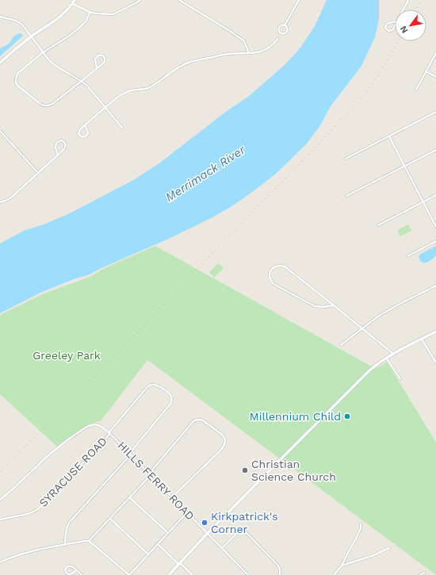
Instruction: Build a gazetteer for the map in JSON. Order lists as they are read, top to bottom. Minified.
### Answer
{"streets":{"street":["SYRACUSE ROAD","HILLS FERRY ROAD"]},"crossings":[["SYRACUSE ROAD","HILLS FERRY ROAD"]],"water":["Merrimack River"],"parks":["Greeley Park"],"places":["Millennium Child","Christian Science Church","Kirkpatrick's Corner"],"north":"bottom left"}
